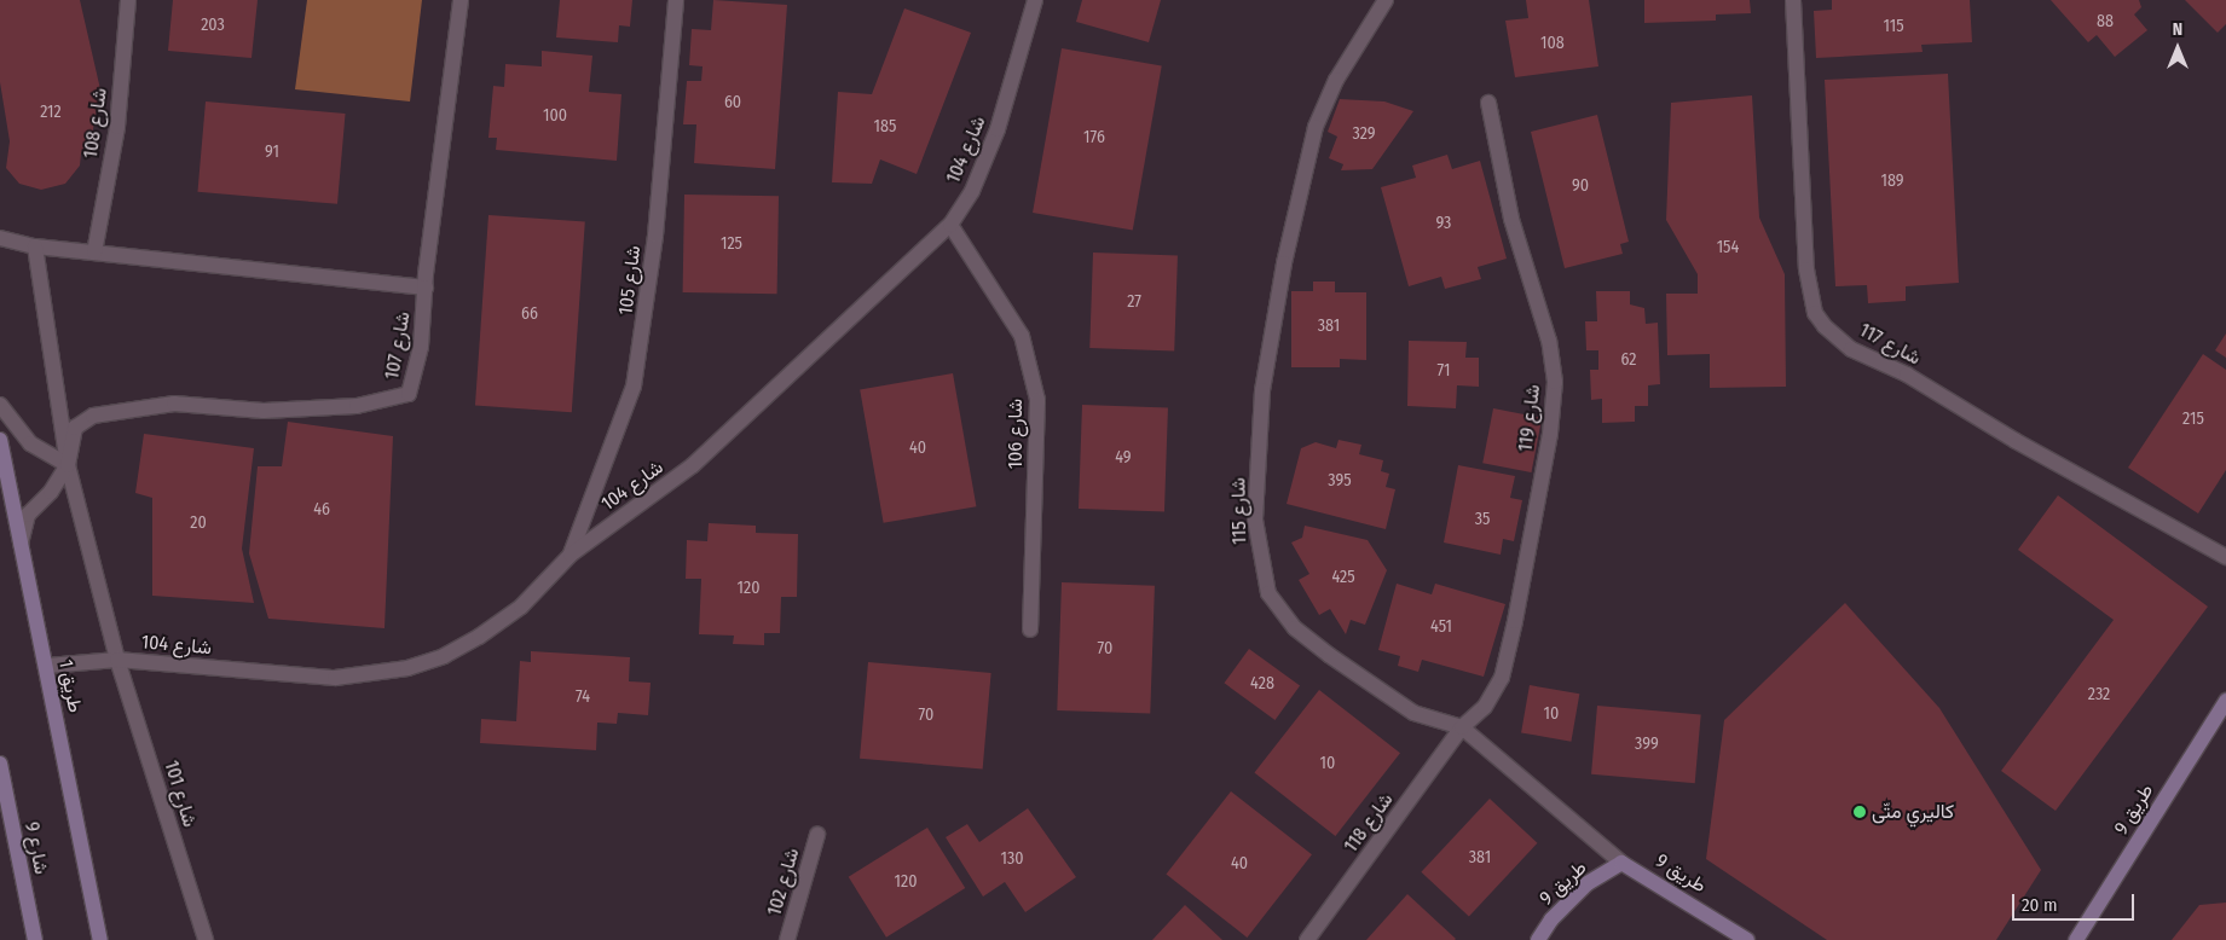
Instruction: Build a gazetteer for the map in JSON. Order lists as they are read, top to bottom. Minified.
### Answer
{"streets":{"main road":["طريق 1","9 طريق","شارع 9","طريق 9"],"street":["شارع 108","شارع 104","شارع 105","شارع 117","شارع 107","شارع 119","شارع 106","شارع 115","شارع 101","شارع 118","شارع 102"]},"crossings":[["شارع 104","شارع 105"],["شارع 104","شارع 106"],["شارع 104","طريق 1"],["شارع 104","شارع 101"],["شارع 107","طريق 1"],["شارع 107","شارع 101"],["شارع 119","شارع 115"],["شارع 119","شارع 118"],["شارع 115","9 طريق"],["شارع 115","شارع 118"],["شارع 115","طريق 9"],["9 طريق","طريق 9"]],"places":["كاليري متّى"],"house_numbers":["88","203","115","108","60","212","100","185","329","176","91","189","90","93","125","154","27","66","381","62","71","215","40","49","395","46","35","20","425","120","451","70","428","232","74","10","70","399","10","381","130","40","120"],"scale_bar":"20 m","north":"top"}
